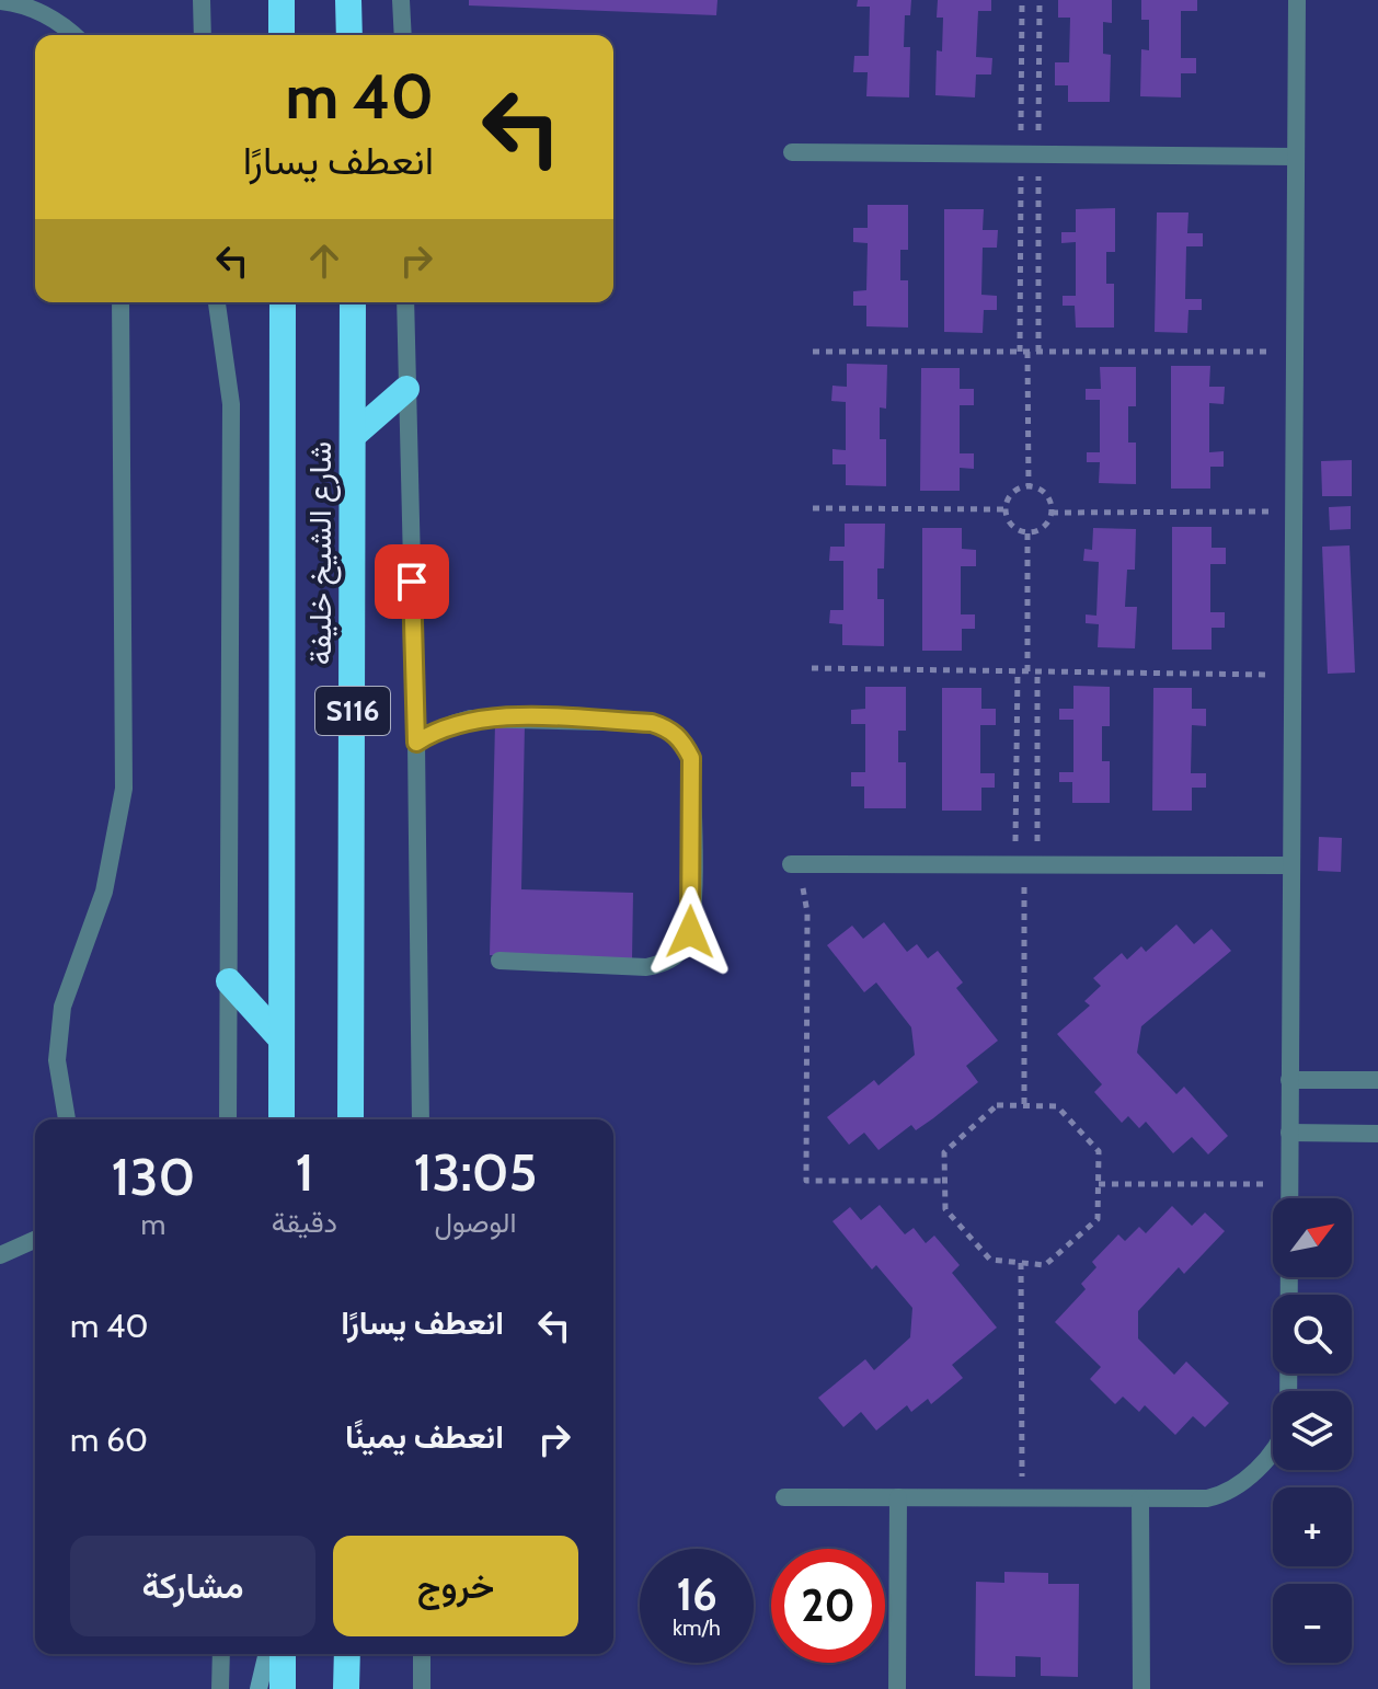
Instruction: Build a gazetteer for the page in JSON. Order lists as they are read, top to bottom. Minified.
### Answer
{"streets":{"highway":["شارع الشيخ خليفة","S116"]},"north":"top right","page":{"turn":["40 m","انعطف يسارًا"],"eta":["13:05","الوصول","1","دقيقة","130","m"],"map_buttons":["+","−"],"list":[{"name":"انعطف يسارًا","value":"40 m"},{"name":"انعطف يمينًا","value":"60 m"}],"buttons":["خروج","مشاركة"],"speed":"16 km/h","limit":"20"}}
